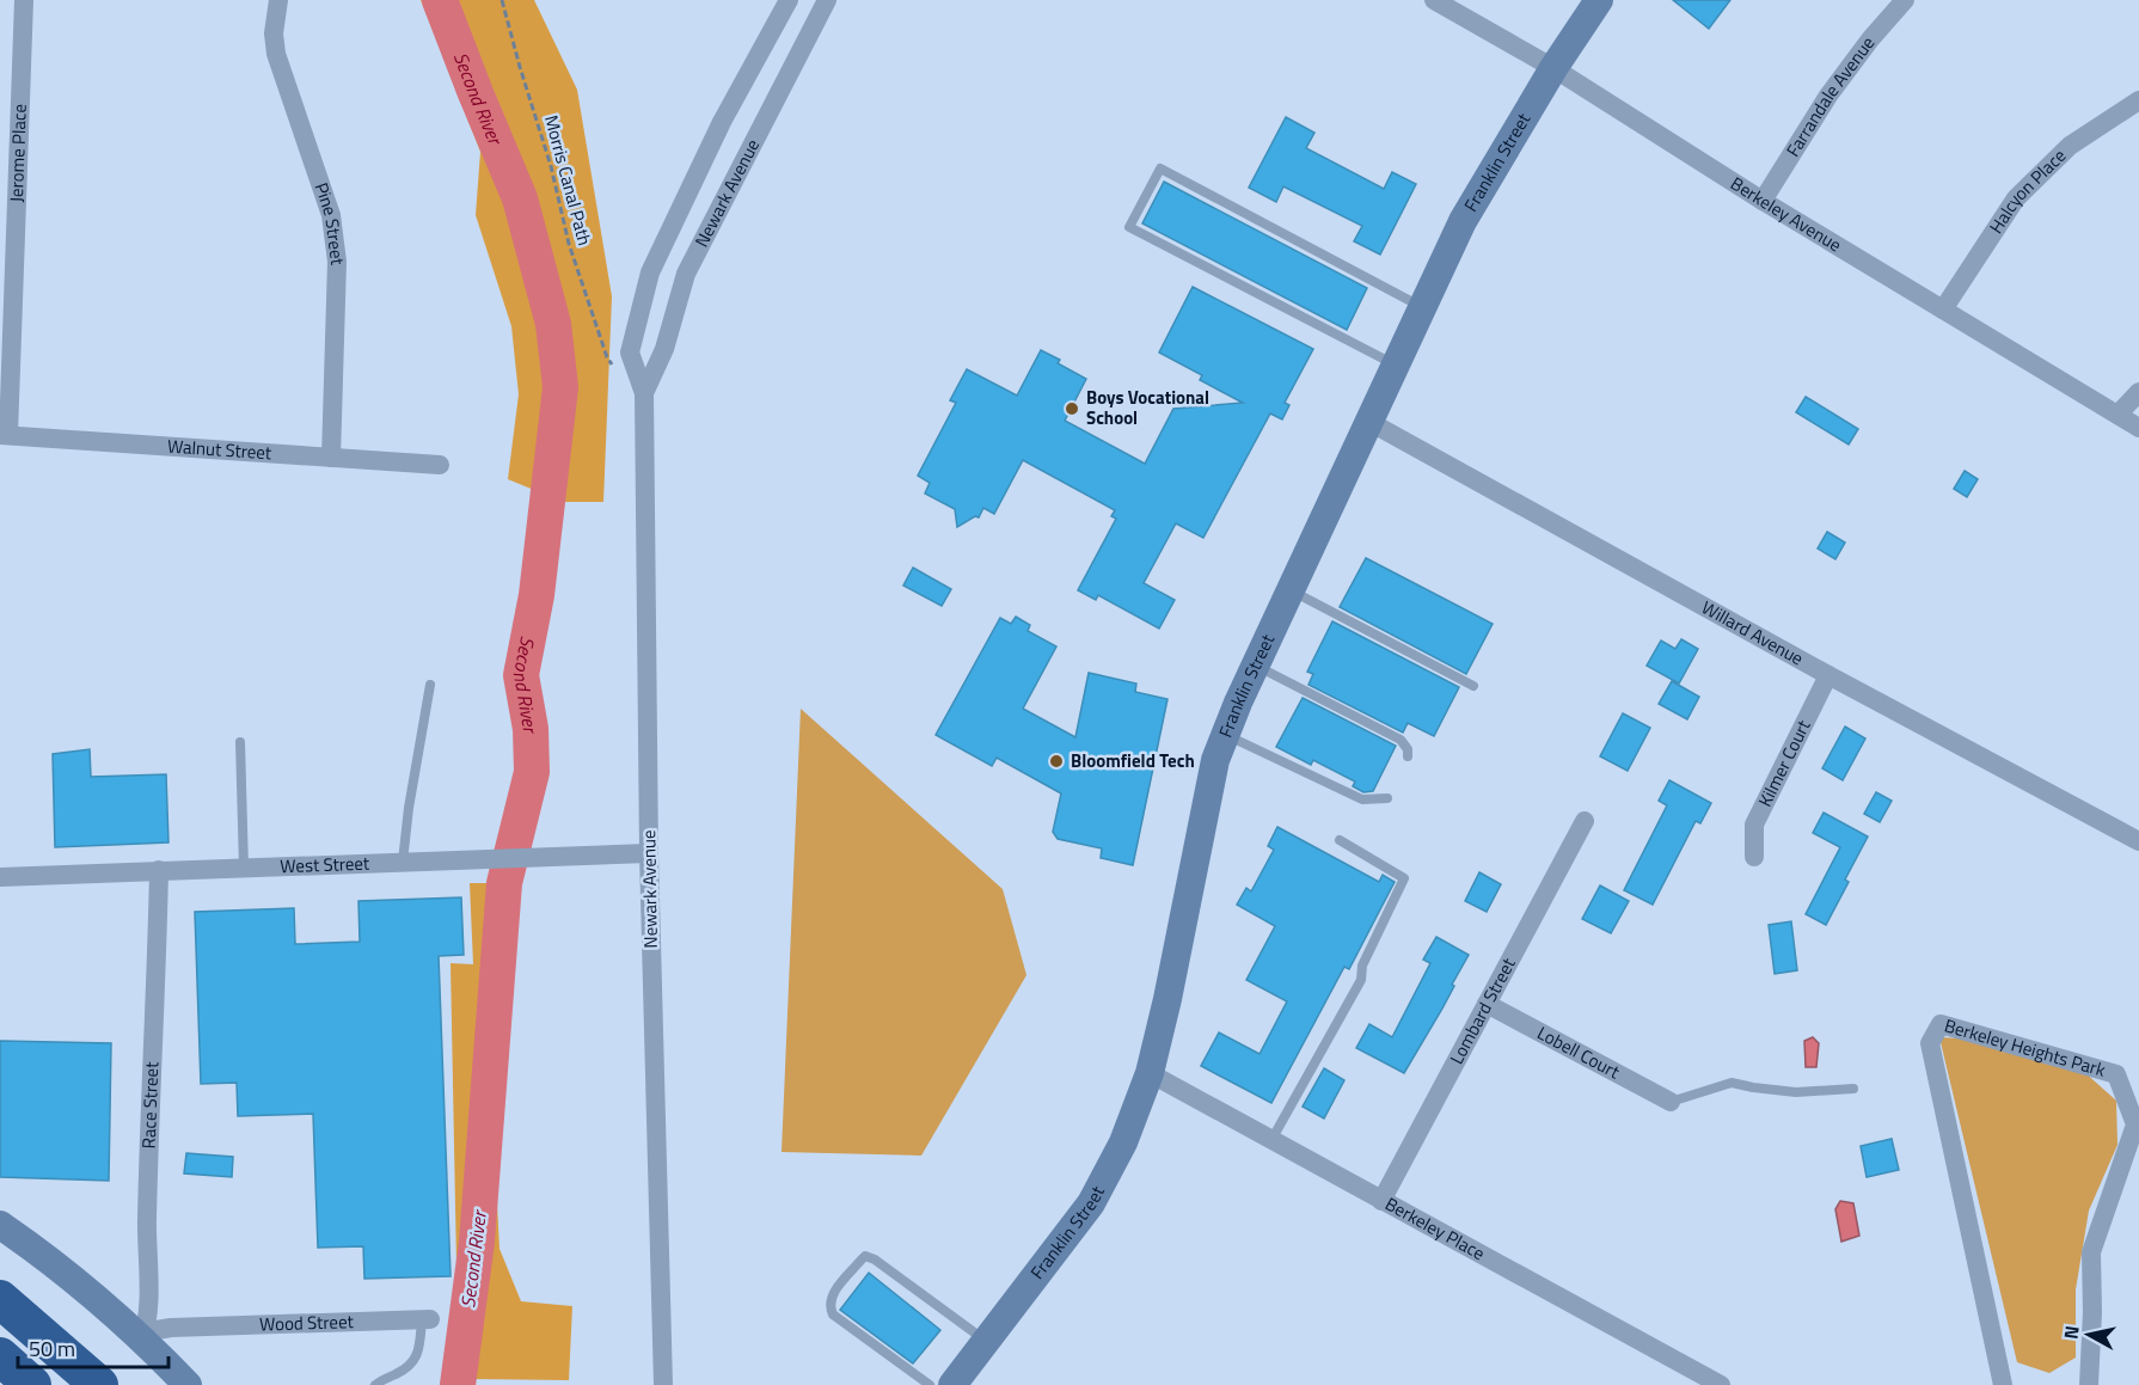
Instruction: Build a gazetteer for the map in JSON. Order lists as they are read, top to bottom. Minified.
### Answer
{"streets":{"main road":["Franklin Street"],"street":["Farrandale Avenue","Jerome Place","Halcyon Place","Newark Avenue","Berkeley Avenue","Pine Street","Walnut Street","Willard Avenue","Kilmer Court","West Street","Lombard Street","Berkeley Heights Park","Lobell Court","Race Street","Berkeley Place","Wood Street"],"path":["Morris Canal Path"]},"crossings":[["Farrandale Avenue","Berkeley Avenue"],["Jerome Place","Walnut Street"],["Franklin Street","Berkeley Avenue"],["Franklin Street","Willard Avenue"],["Franklin Street","Berkeley Place"],["Halcyon Place","Berkeley Avenue"],["Newark Avenue","West Street"],["Pine Street","Walnut Street"],["Willard Avenue","Kilmer Court"],["West Street","Race Street"],["Lombard Street","Lobell Court"],["Lombard Street","Berkeley Place"],["Race Street","Wood Street"]],"water":["Second River"],"places":["Boys Vocational School","Bloomfield Tech"],"scale_bar":"50 m","north":"left"}
